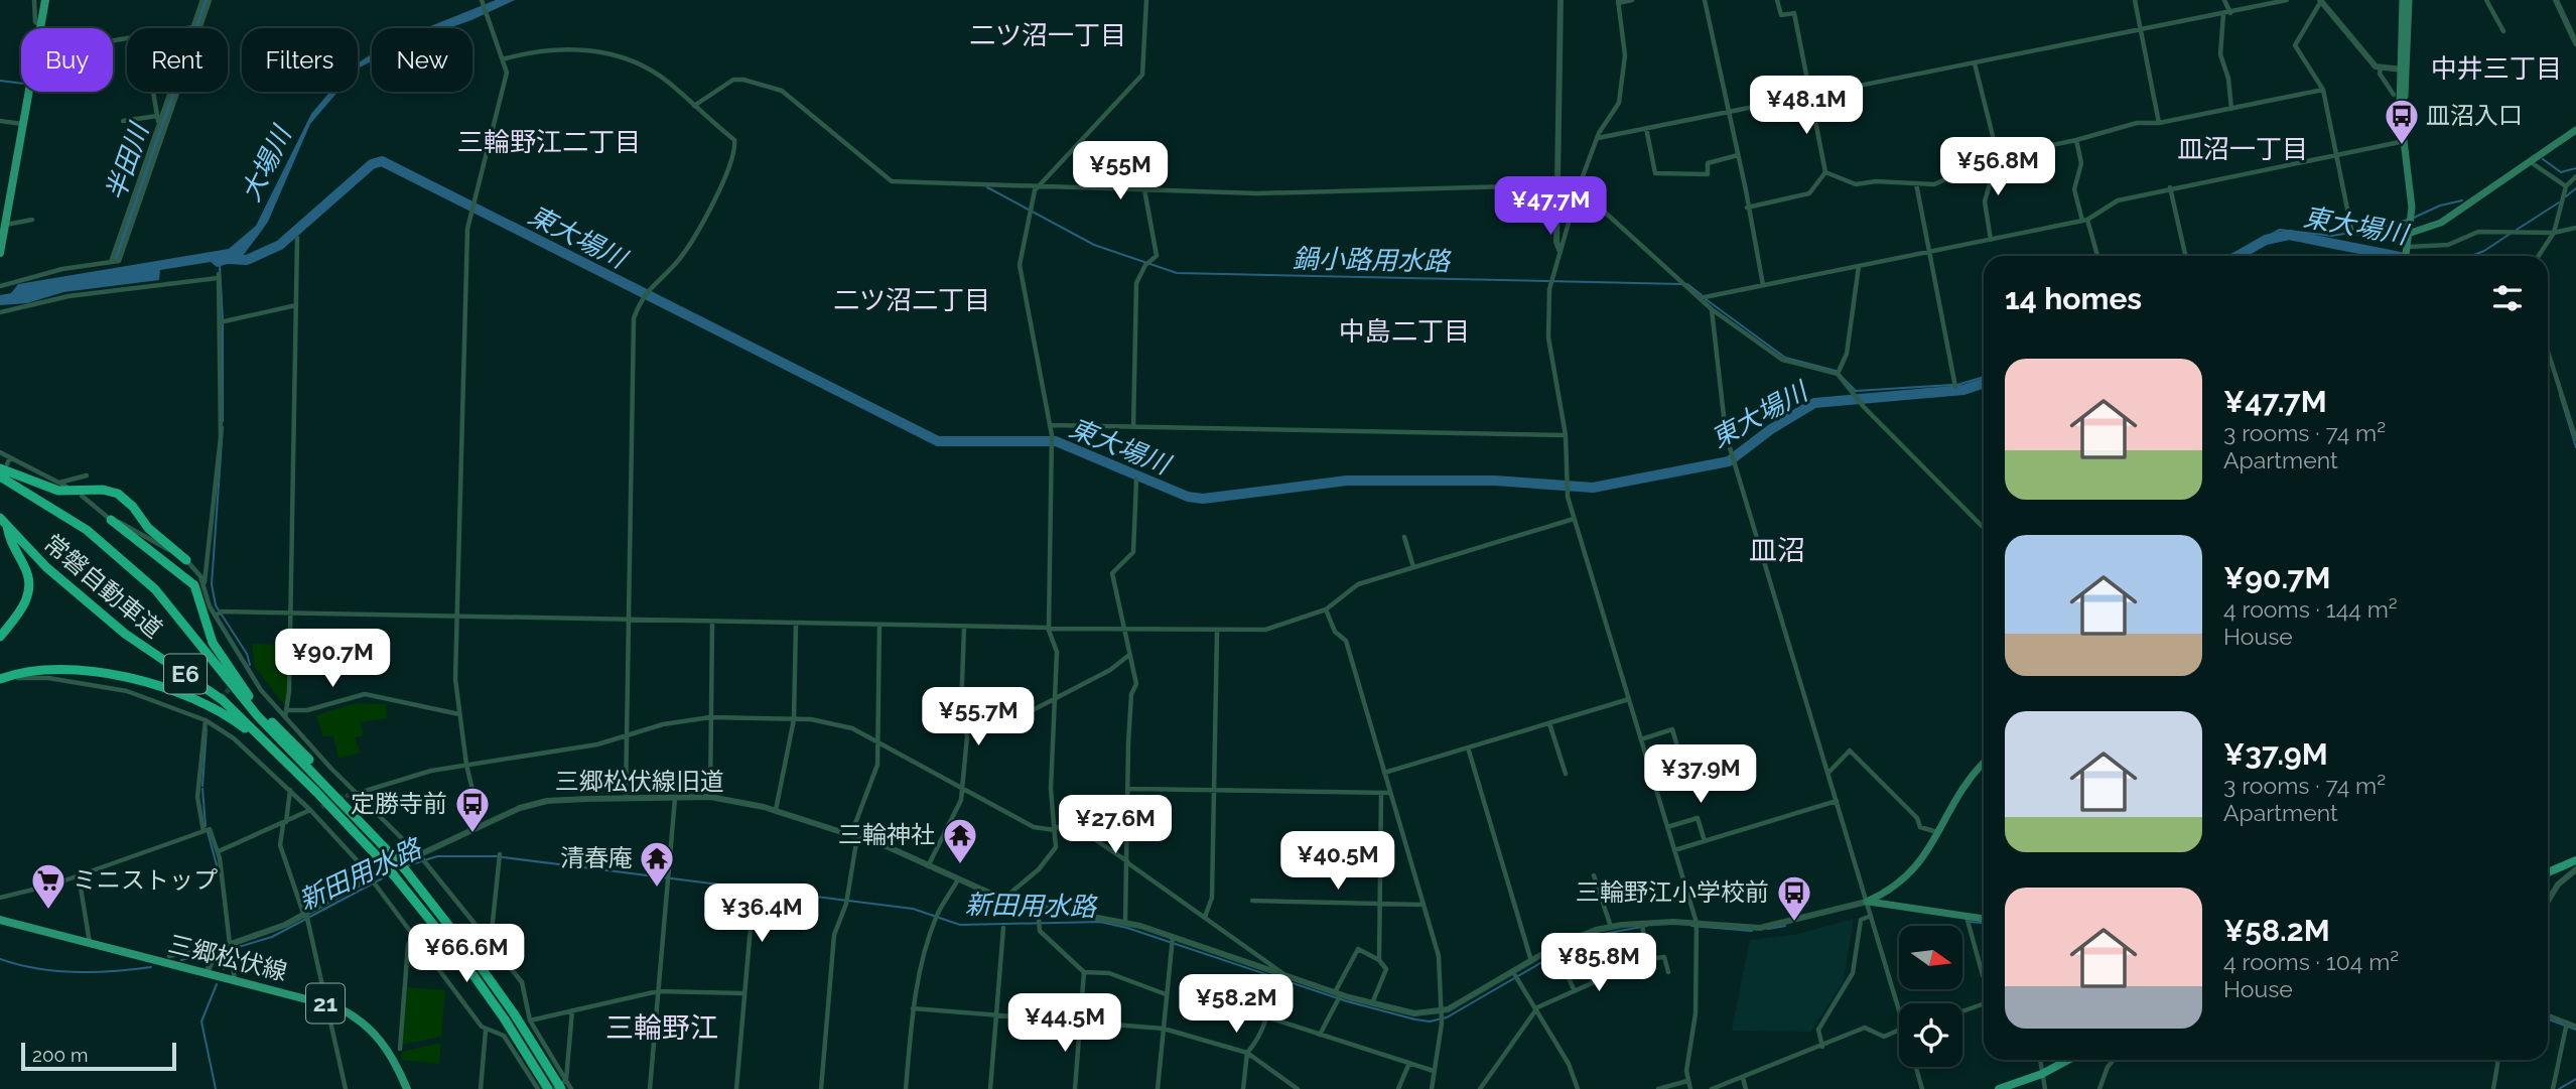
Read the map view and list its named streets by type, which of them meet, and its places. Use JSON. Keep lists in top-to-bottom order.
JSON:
{
  "streets": {
    "highway": ["常磐自動車道", "E6"],
    "main road": ["三郷松伏線", "21"],
    "street": ["三郷松伏線旧道"]
  },
  "districts": [
    "二ツ沼一丁目",
    "中井三丁目",
    "三輪野江二丁目",
    "皿沼一丁目",
    "二ツ沼二丁目",
    "中島二丁目",
    "皿沼",
    "三輪野江"
  ],
  "water": [
    "半田川",
    "大場川",
    "東大場川",
    "鍋小路用水路",
    "新田用水路"
  ],
  "places": {
    "bus stop": ["皿沼入口", "定勝寺前", "三輪野江小学校前"],
    "temple": ["三輪神社", "清春庵"],
    "supermarket": ["ミニストップ"]
  },
  "scale_bar": "200 m",
  "north": "right",
  "page": {
    "chip": [
      "Buy",
      "Rent",
      "Filters",
      "New"
    ],
    "price": [
      "¥48.1M",
      "¥56.8M",
      "¥55M",
      "¥47.7M",
      "¥90.7M",
      "¥55.7M",
      "¥37.9M",
      "¥27.6M",
      "¥40.5M",
      "¥36.4M",
      "¥66.6M",
      "¥85.8M",
      "¥58.2M",
      "¥44.5M"
    ],
    "heading": "14 homes",
    "list": [
      {
        "name": "¥47.7M",
        "note": "3 rooms · 74 m² · Apartment"
      },
      {
        "name": "¥90.7M",
        "note": "4 rooms · 144 m² · House"
      },
      {
        "name": "¥37.9M",
        "note": "3 rooms · 74 m² · Apartment"
      },
      {
        "name": "¥58.2M",
        "note": "4 rooms · 104 m² · House"
      }
    ],
    "scale": "200 m"
  }
}
